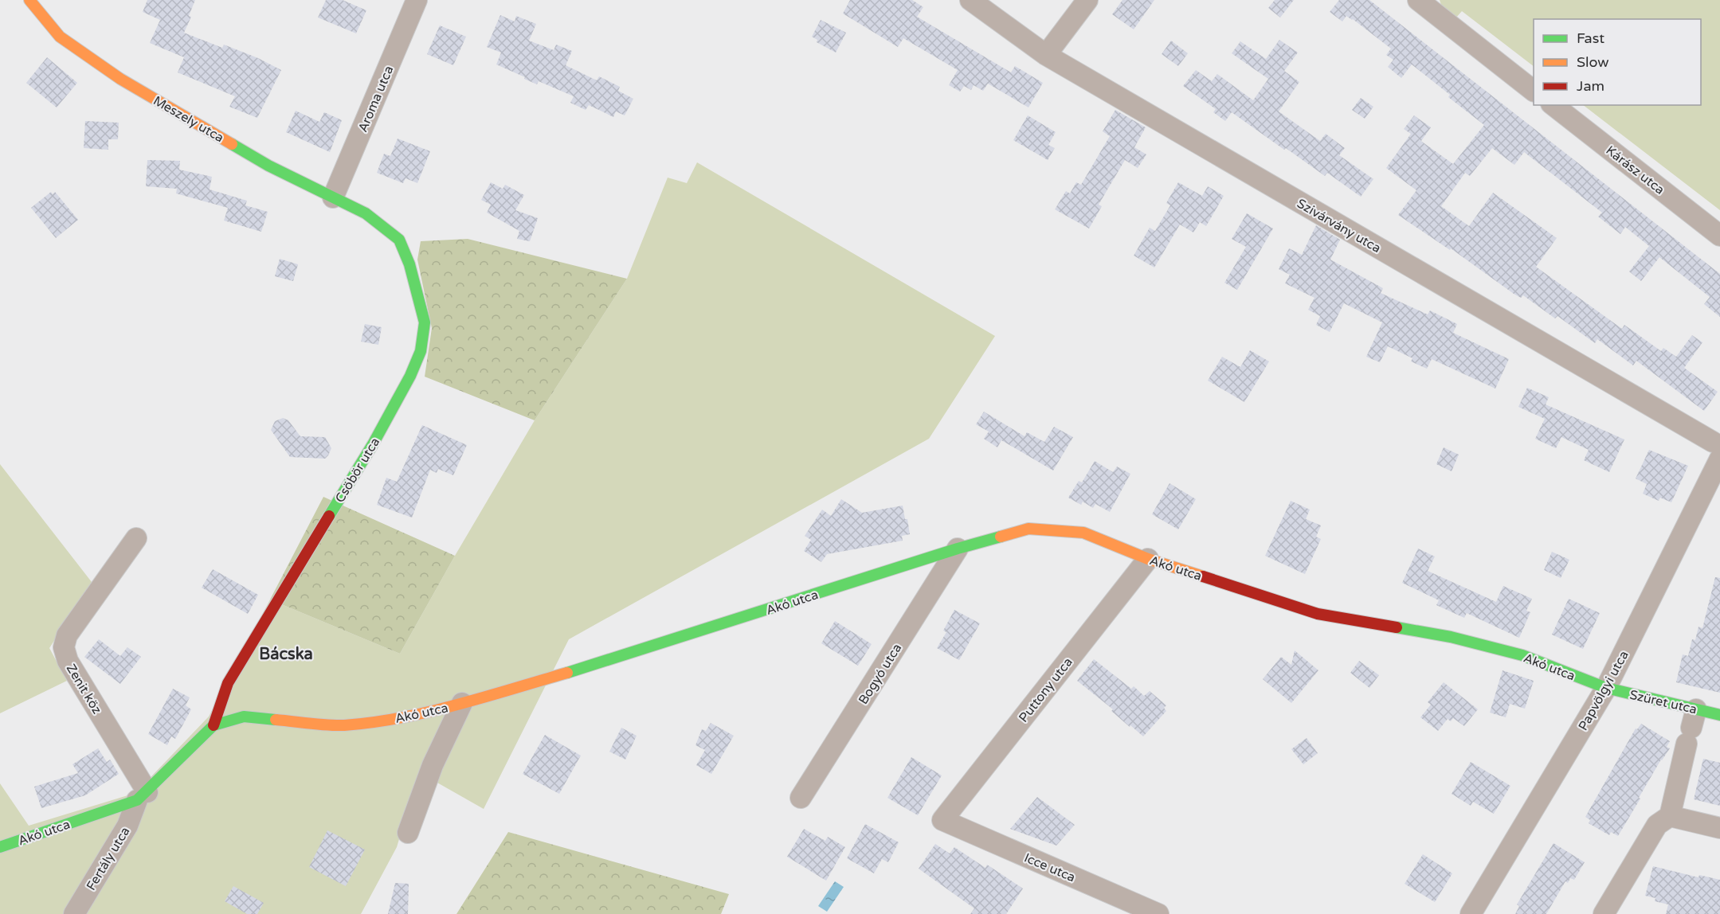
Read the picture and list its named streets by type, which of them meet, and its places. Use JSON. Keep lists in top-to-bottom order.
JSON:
{
  "streets": {
    "street": [
      "Aroma utca",
      "Meszely utca",
      "Kárász utca",
      "Szivárvány utca",
      "Csöbör utca",
      "Akó utca",
      "Bogyó utca",
      "Zenit köz",
      "Puttony utca",
      "Papvölgyi utca",
      "Szüret utca",
      "Fertály utca",
      "Icce utca"
    ]
  },
  "crossings": [
    ["Aroma utca", "Meszely utca"],
    ["Meszely utca", "Csöbör utca"],
    ["Szivárvány utca", "Papvölgyi utca"],
    ["Csöbör utca", "Akó utca"],
    ["Akó utca", "Bogyó utca"],
    ["Akó utca", "Zenit köz"],
    ["Akó utca", "Puttony utca"],
    ["Akó utca", "Papvölgyi utca"],
    ["Akó utca", "Szüret utca"],
    ["Akó utca", "Fertály utca"],
    ["Zenit köz", "Fertály utca"],
    ["Puttony utca", "Icce utca"],
    ["Papvölgyi utca", "Szüret utca"]
  ],
  "districts": ["Bácska"],
  "legend": ["Fast", "Slow", "Jam"]
}
